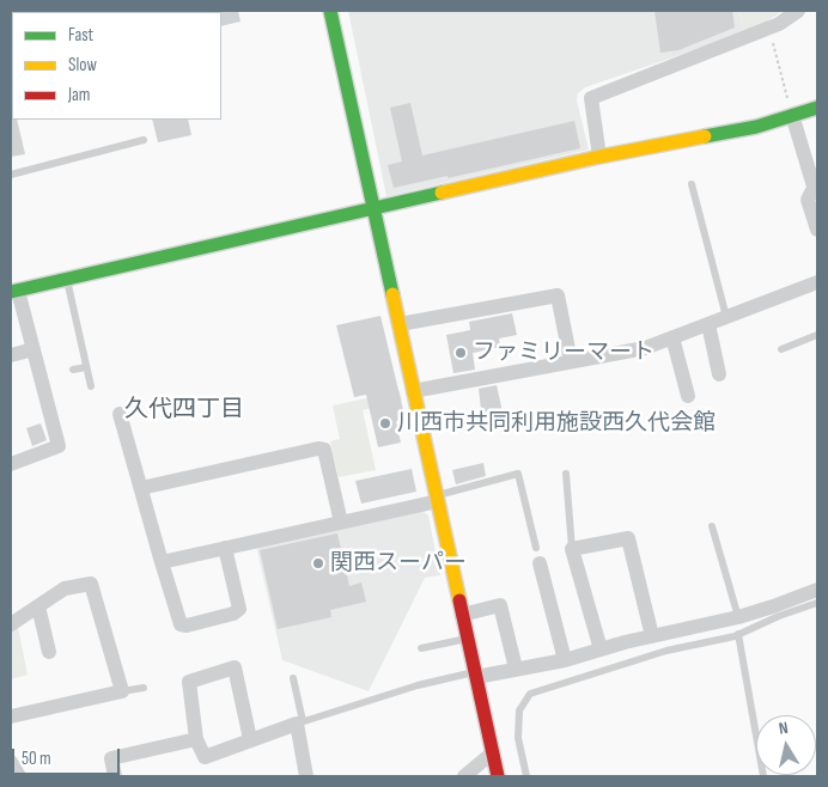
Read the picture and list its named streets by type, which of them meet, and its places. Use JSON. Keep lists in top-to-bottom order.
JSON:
{
  "districts": ["久代四丁目"],
  "places": ["ファミリーマート", "川西市共同利用施設西久代会館", "関西スーパー"],
  "legend": ["Fast", "Slow", "Jam"],
  "scale_bar": "50 m",
  "north": "top"
}
